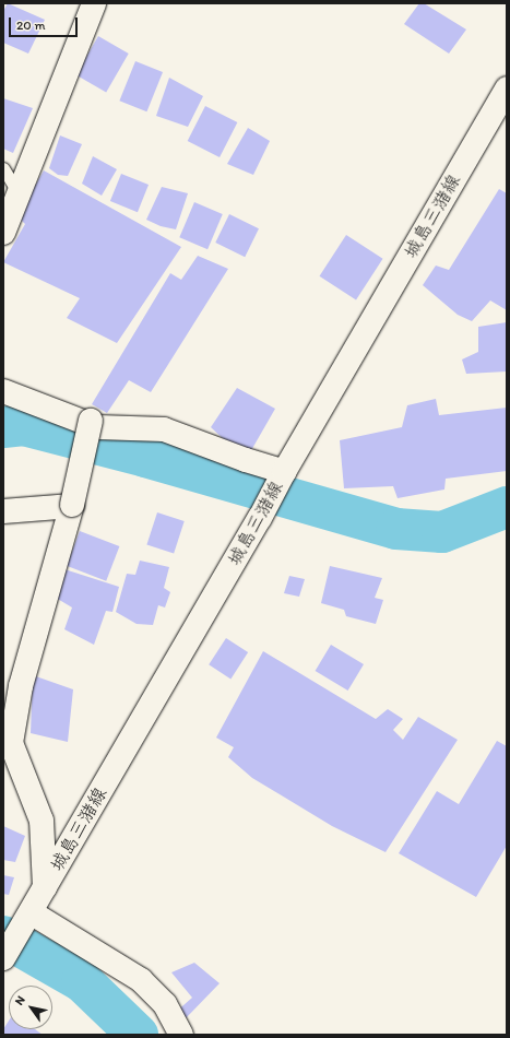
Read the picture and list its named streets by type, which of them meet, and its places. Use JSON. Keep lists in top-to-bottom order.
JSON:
{
  "streets": {
    "street": ["城島三潴線"]
  },
  "scale_bar": "20 m",
  "north": "top left"
}
